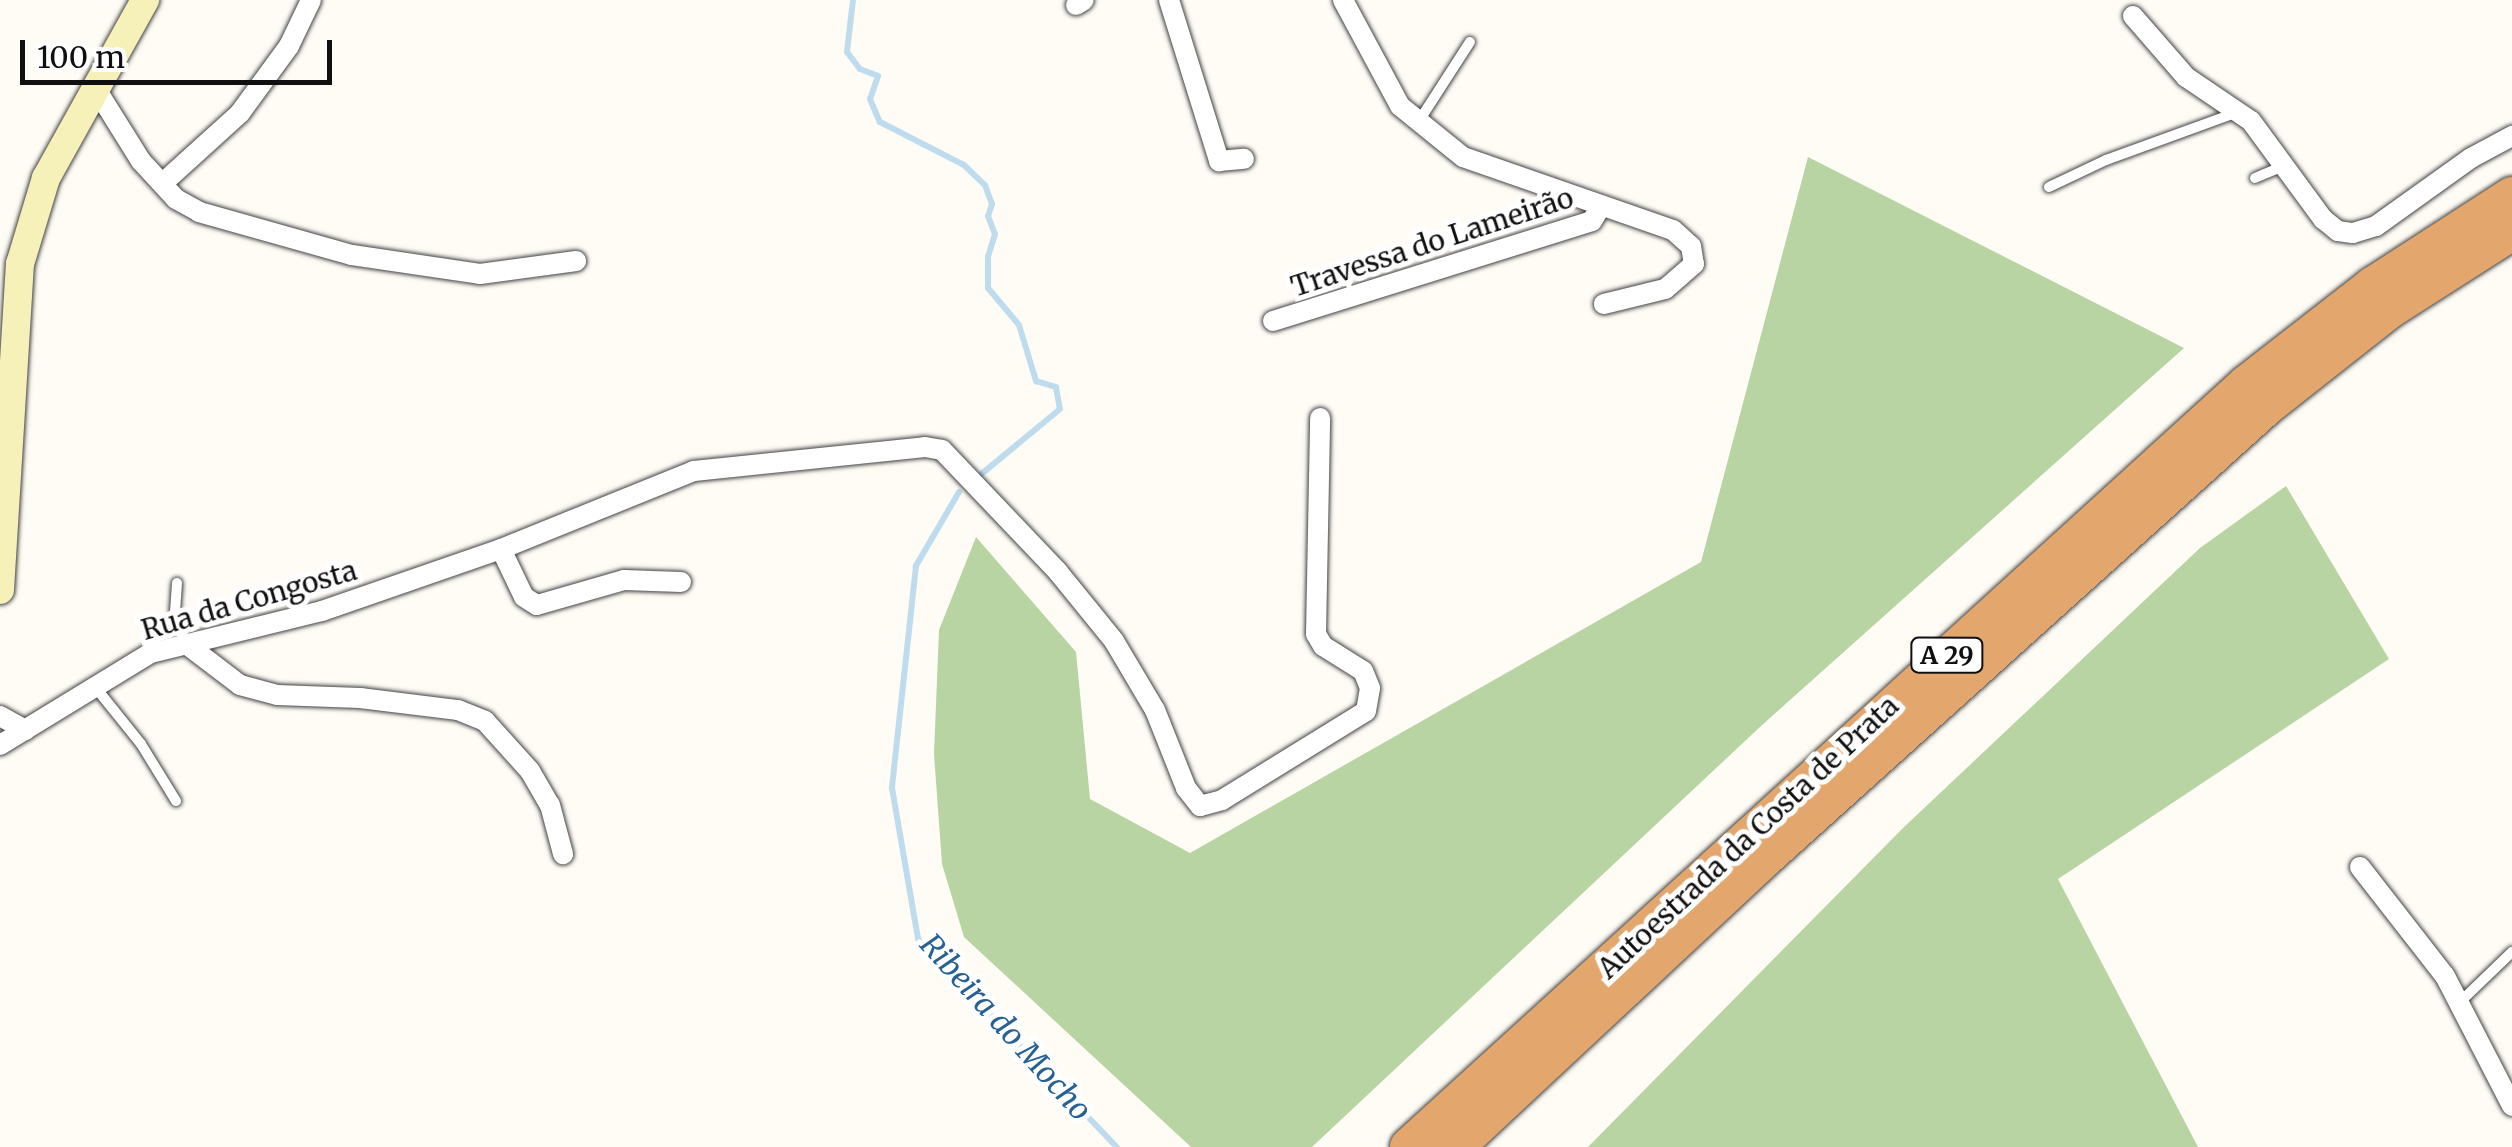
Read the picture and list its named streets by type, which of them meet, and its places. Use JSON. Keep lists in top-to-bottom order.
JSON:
{
  "streets": {
    "highway": ["A 29", "Autoestrada da Costa de Prata"],
    "street": ["Travessa do Lameirão", "Rua da Congosta"]
  },
  "water": ["Ribeira do Mocho"],
  "scale_bar": "100 m"
}
